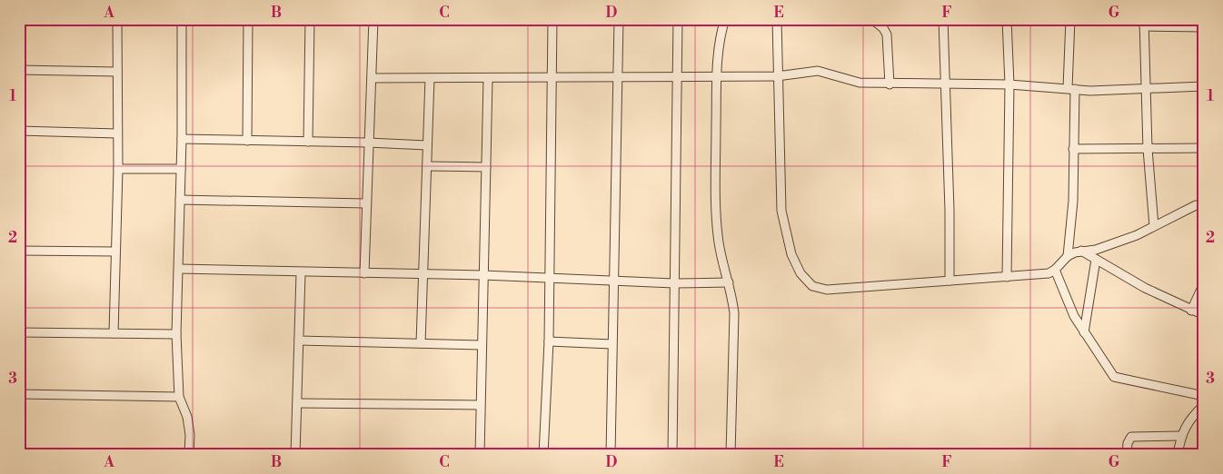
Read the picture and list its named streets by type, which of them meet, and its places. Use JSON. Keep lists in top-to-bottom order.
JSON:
{
  "grid": {
    "columns": [
      "A",
      "B",
      "C",
      "D",
      "E",
      "F",
      "G"
    ],
    "rows": ["1", "2", "3"]
  }
}
